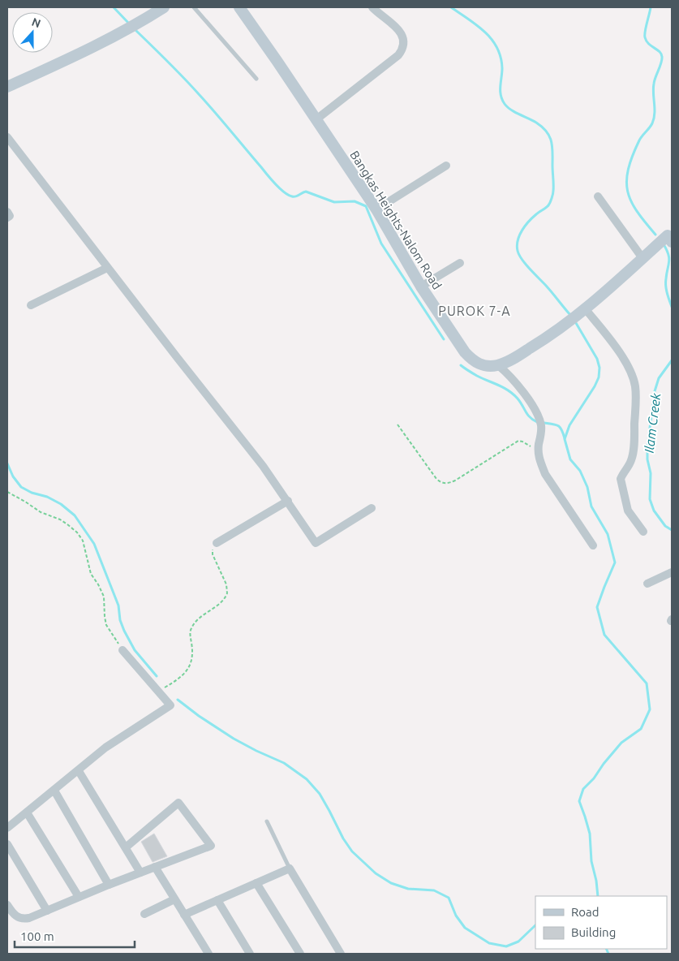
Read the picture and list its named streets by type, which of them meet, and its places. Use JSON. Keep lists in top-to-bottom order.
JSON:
{
  "streets": {
    "street": ["Bangkas Heights-Nalom Road"]
  },
  "districts": ["PUROK 7-A"],
  "water": ["Ilam Creek"],
  "legend": ["Road", "Building"],
  "scale_bar": "100 m",
  "north": "top"
}
